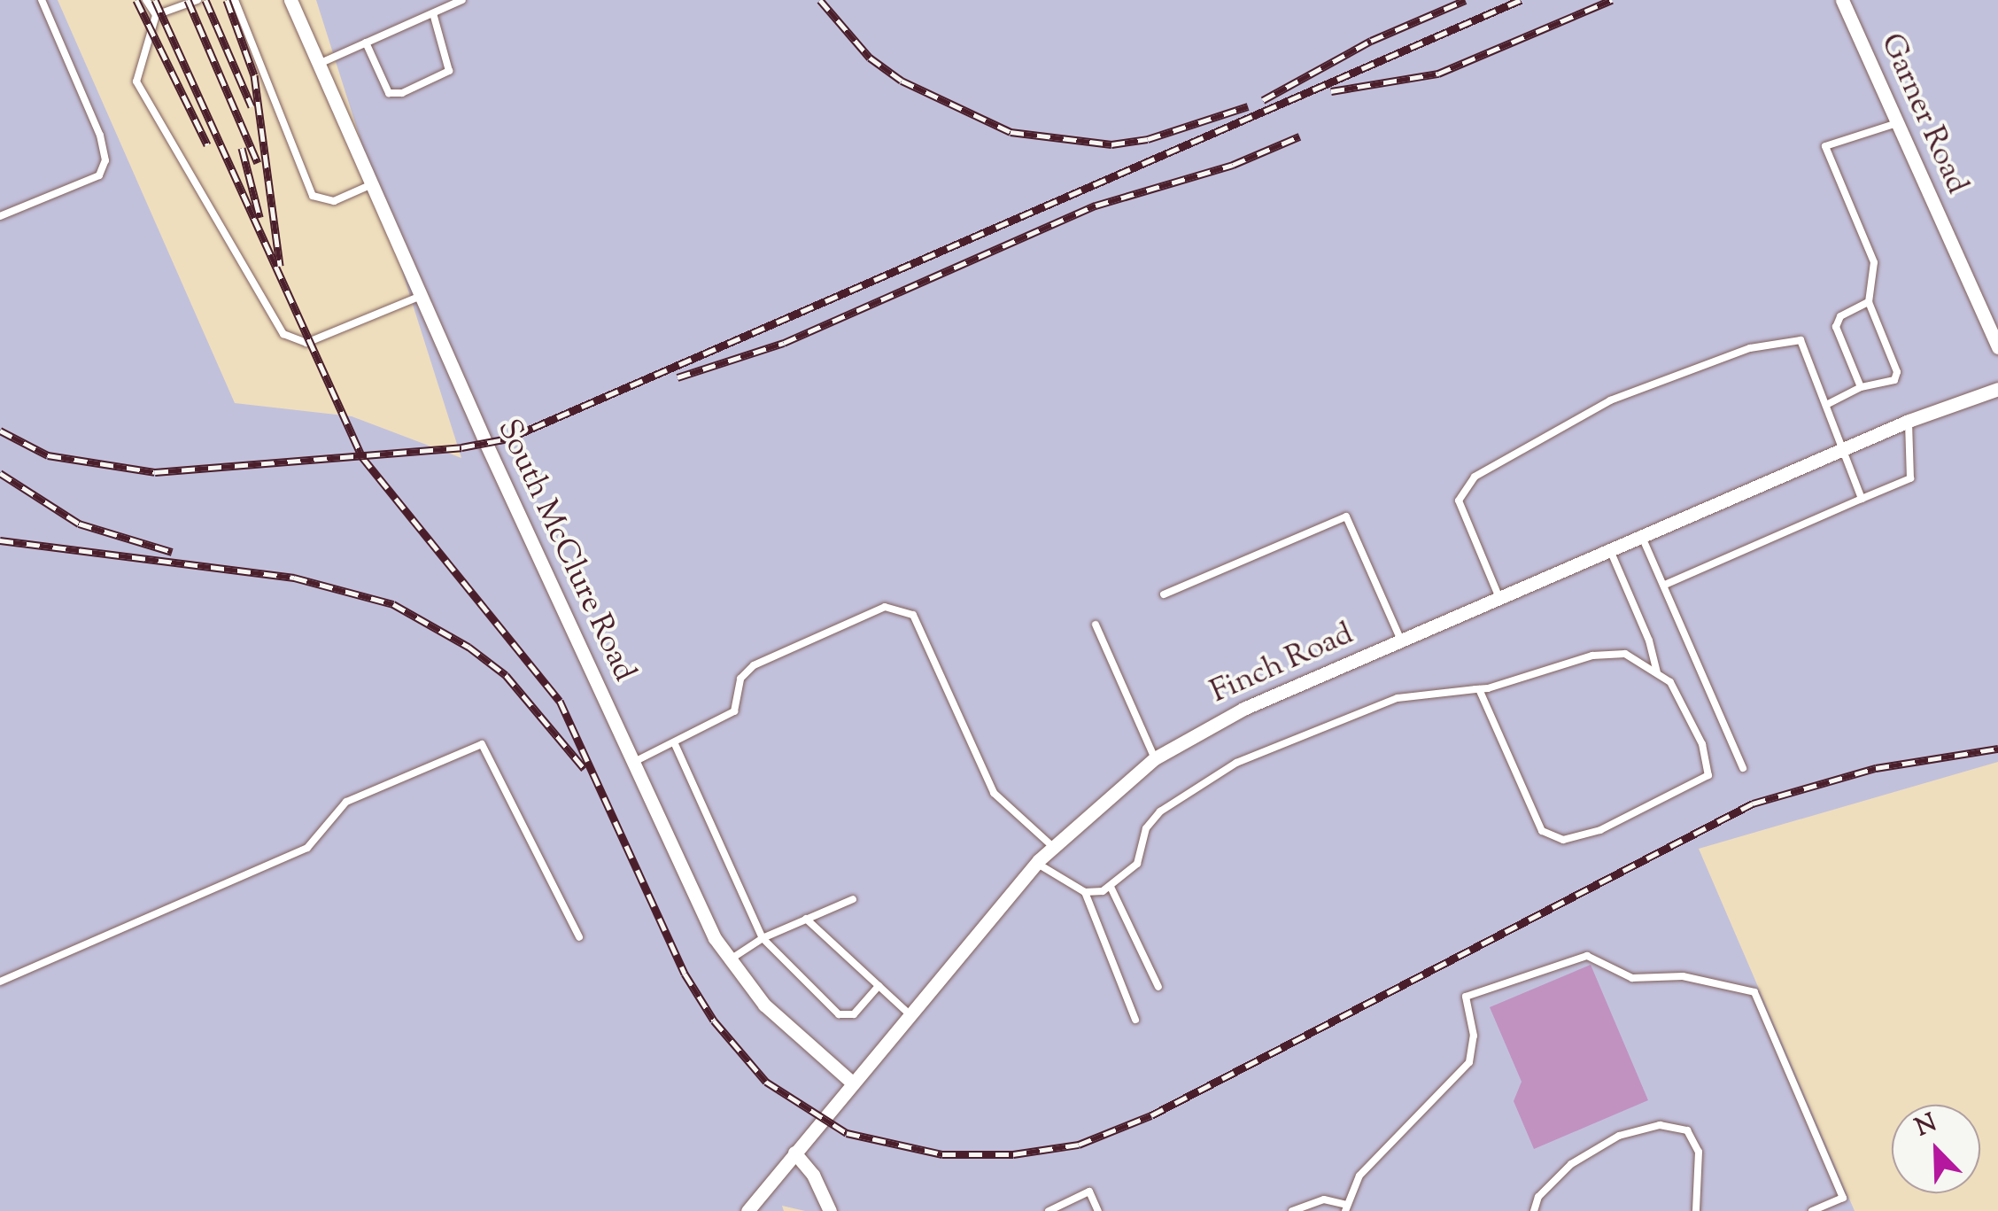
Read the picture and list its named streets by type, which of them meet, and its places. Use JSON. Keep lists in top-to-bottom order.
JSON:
{
  "streets": {
    "street": ["Garner Road", "South McClure Road", "Finch Road"]
  },
  "crossings": [
    ["South McClure Road", "Finch Road"]
  ],
  "north": "top left"
}
